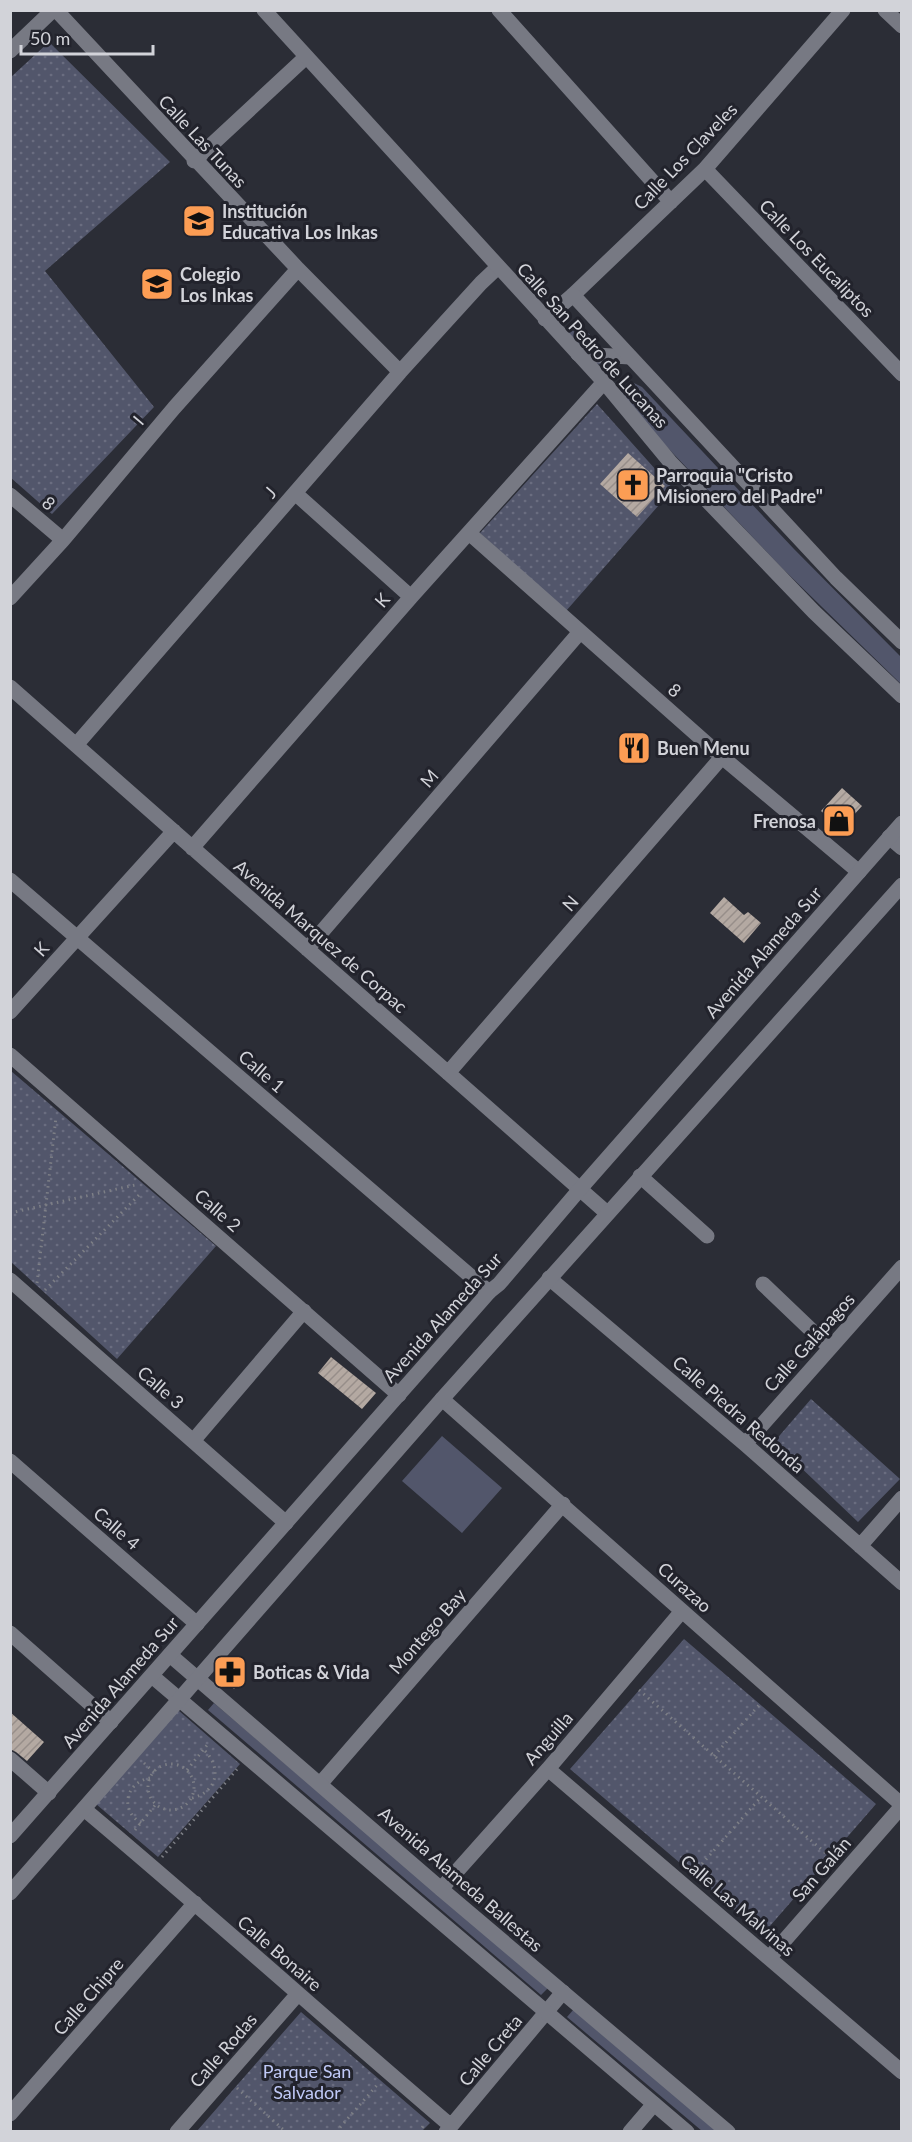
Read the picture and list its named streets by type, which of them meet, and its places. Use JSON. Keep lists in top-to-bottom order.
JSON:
{
  "streets": {
    "street": [
      "Calle Las Tunas",
      "Calle Los Claveles",
      "Calle Los Eucaliptos",
      "Calle San Pedro de Lucanas",
      "I",
      "J",
      "8",
      "K",
      "M",
      "N",
      "Avenida Marquez de Corpac",
      "Avenida Alameda Sur",
      "Calle 1",
      "Calle 2",
      "Calle Galápagos",
      "Calle 3",
      "Calle Piedra Redonda",
      "Calle 4",
      "Curazao",
      "Montego Bay",
      "Anguilla",
      "San Galán",
      "Avenida Alameda Ballestas",
      "Calle Las Malvinas",
      "Calle Bonaire",
      "Calle Chipre",
      "Calle Rodas",
      "Calle Creta"
    ]
  },
  "crossings": [
    ["Calle Las Tunas", "I"],
    ["Calle Las Tunas", "J"],
    ["Calle Los Claveles", "Calle Los Eucaliptos"],
    ["Calle Los Claveles", "Calle San Pedro de Lucanas"],
    ["Calle San Pedro de Lucanas", "J"],
    ["Calle San Pedro de Lucanas", "K"],
    ["I", "8"],
    ["J", "Avenida Marquez de Corpac"],
    ["8", "K"],
    ["8", "M"],
    ["8", "N"],
    ["8", "Avenida Alameda Sur"],
    ["K", "Avenida Marquez de Corpac"],
    ["K", "Calle 1"],
    ["M", "Avenida Marquez de Corpac"],
    ["N", "Avenida Marquez de Corpac"],
    ["Avenida Marquez de Corpac", "Avenida Alameda Sur"],
    ["Avenida Alameda Sur", "Calle 1"],
    ["Avenida Alameda Sur", "Calle 2"],
    ["Avenida Alameda Sur", "Calle 3"],
    ["Avenida Alameda Sur", "Calle 4"],
    ["Avenida Alameda Sur", "Avenida Alameda Ballestas"],
    ["Calle Galápagos", "Calle Piedra Redonda"],
    ["Curazao", "Montego Bay"],
    ["Curazao", "Anguilla"],
    ["Curazao", "San Galán"],
    ["Montego Bay", "Avenida Alameda Ballestas"],
    ["Anguilla", "Avenida Alameda Ballestas"],
    ["Anguilla", "Calle Las Malvinas"],
    ["San Galán", "Calle Las Malvinas"],
    ["Avenida Alameda Ballestas", "Calle Creta"],
    ["Calle Bonaire", "Calle Chipre"],
    ["Calle Bonaire", "Calle Rodas"],
    ["Calle Bonaire", "Calle Creta"]
  ],
  "parks": ["Parque San Salvador"],
  "places": {
    "school or university": ["Institución Educativa Los Inkas", "Colegio Los Inkas"],
    "church": ["Parroquia \"Cristo Misionero del Padre\""],
    "restaurant": ["Buen Menu"],
    "shop": ["Frenosa"],
    "pharmacy": ["Boticas & Vida"]
  },
  "scale_bar": "50 m"
}
